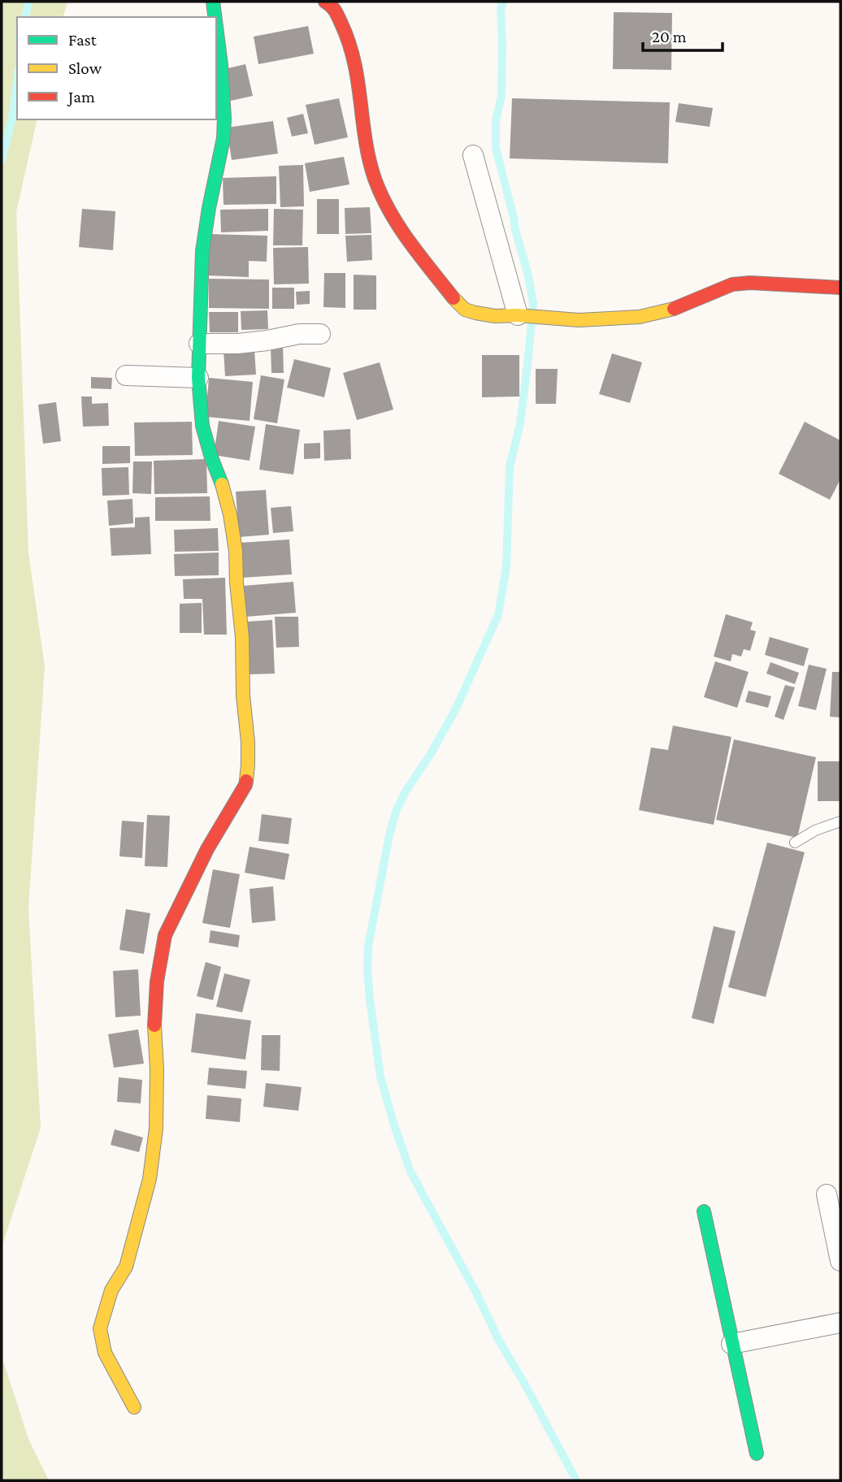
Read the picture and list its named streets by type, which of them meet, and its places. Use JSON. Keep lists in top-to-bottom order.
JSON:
{
  "legend": ["Fast", "Slow", "Jam"],
  "scale_bar": "20 m"
}
